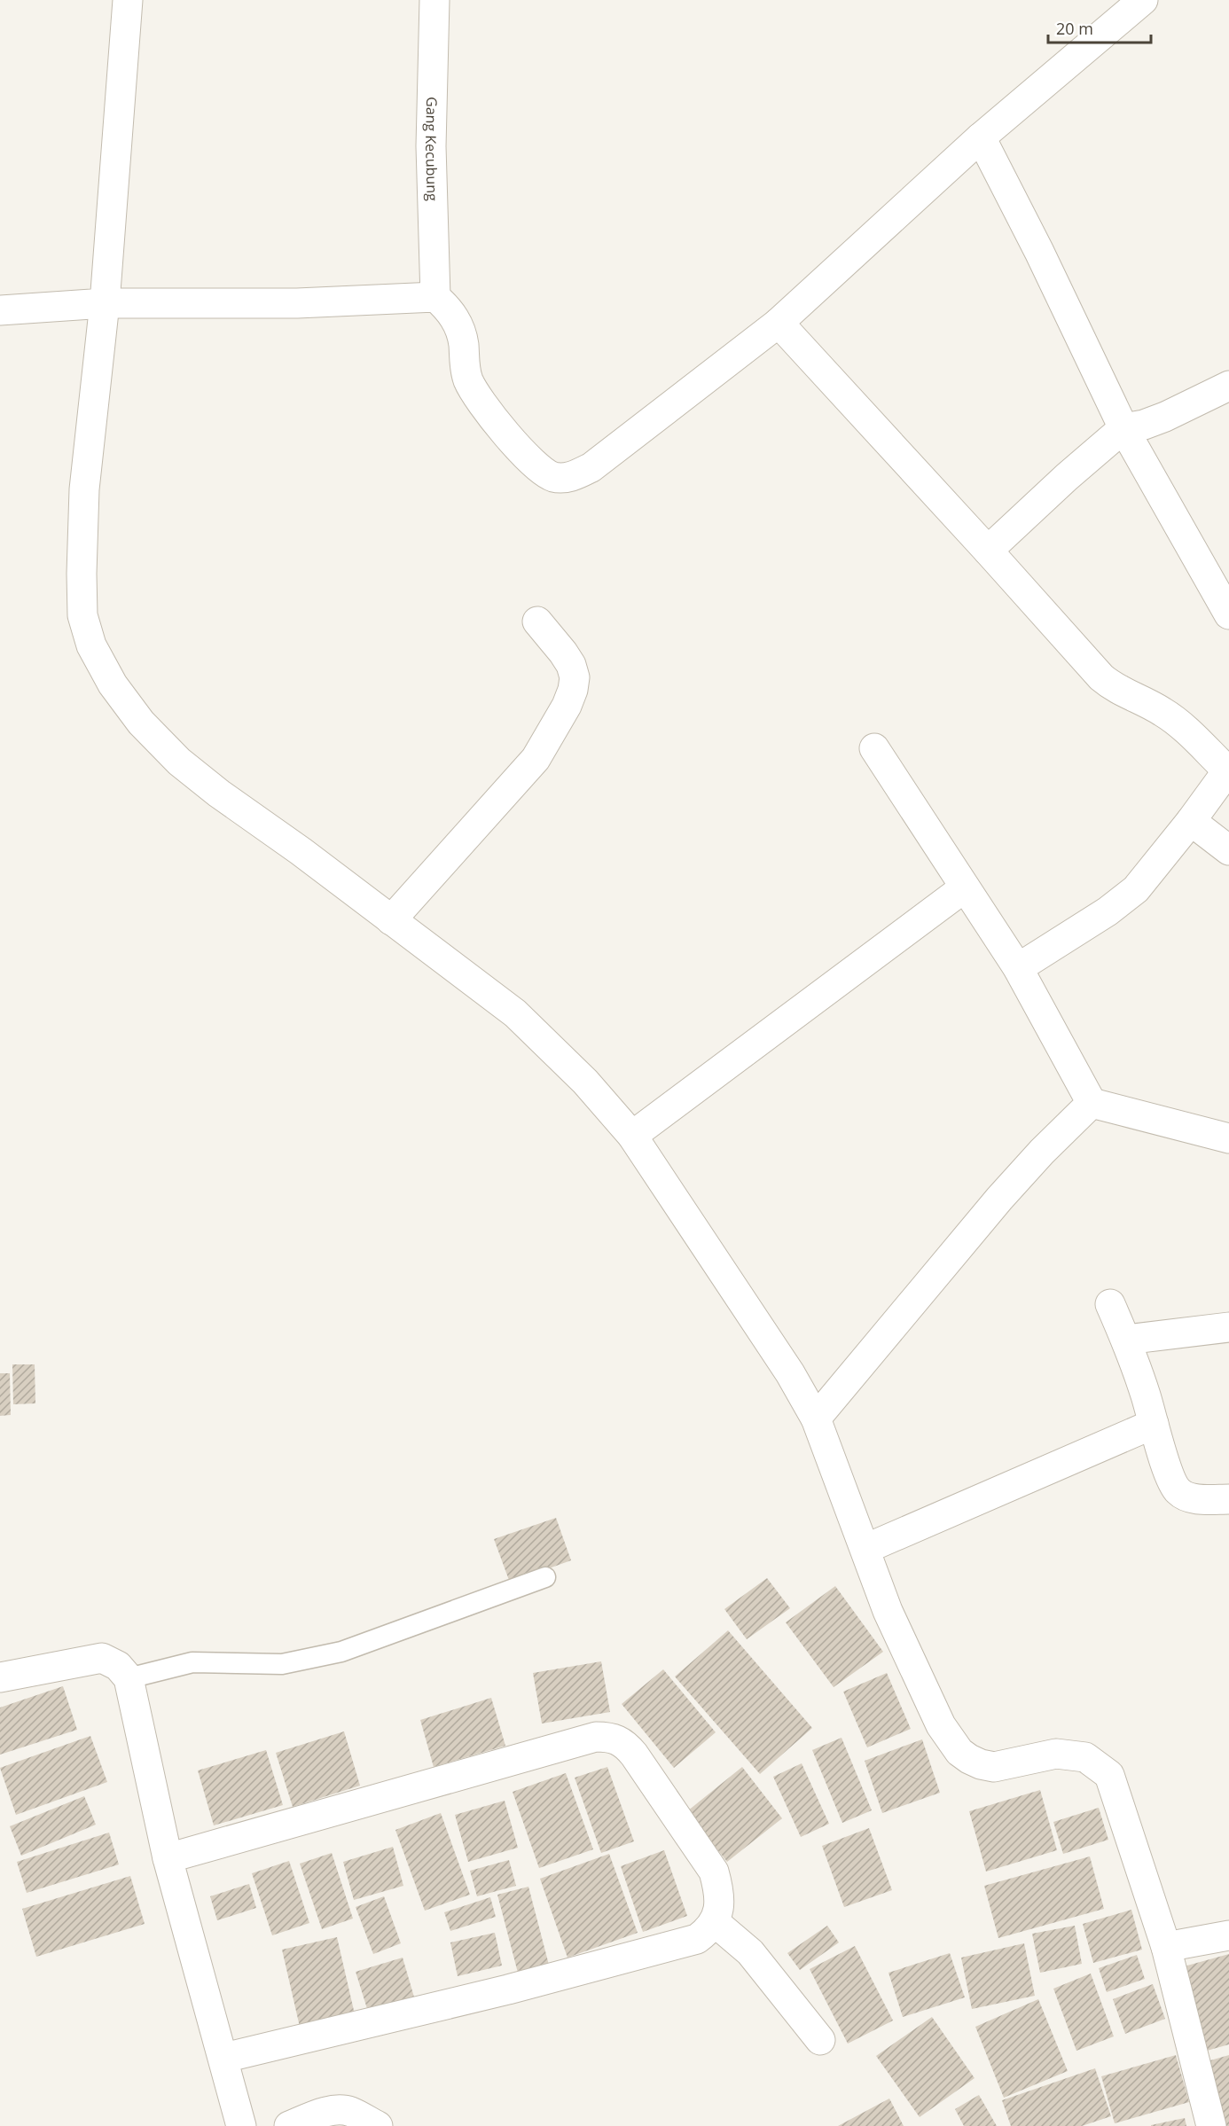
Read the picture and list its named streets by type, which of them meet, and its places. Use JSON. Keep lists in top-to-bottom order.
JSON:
{
  "streets": {
    "street": ["Gang Kecubung"]
  },
  "scale_bar": "20 m"
}
